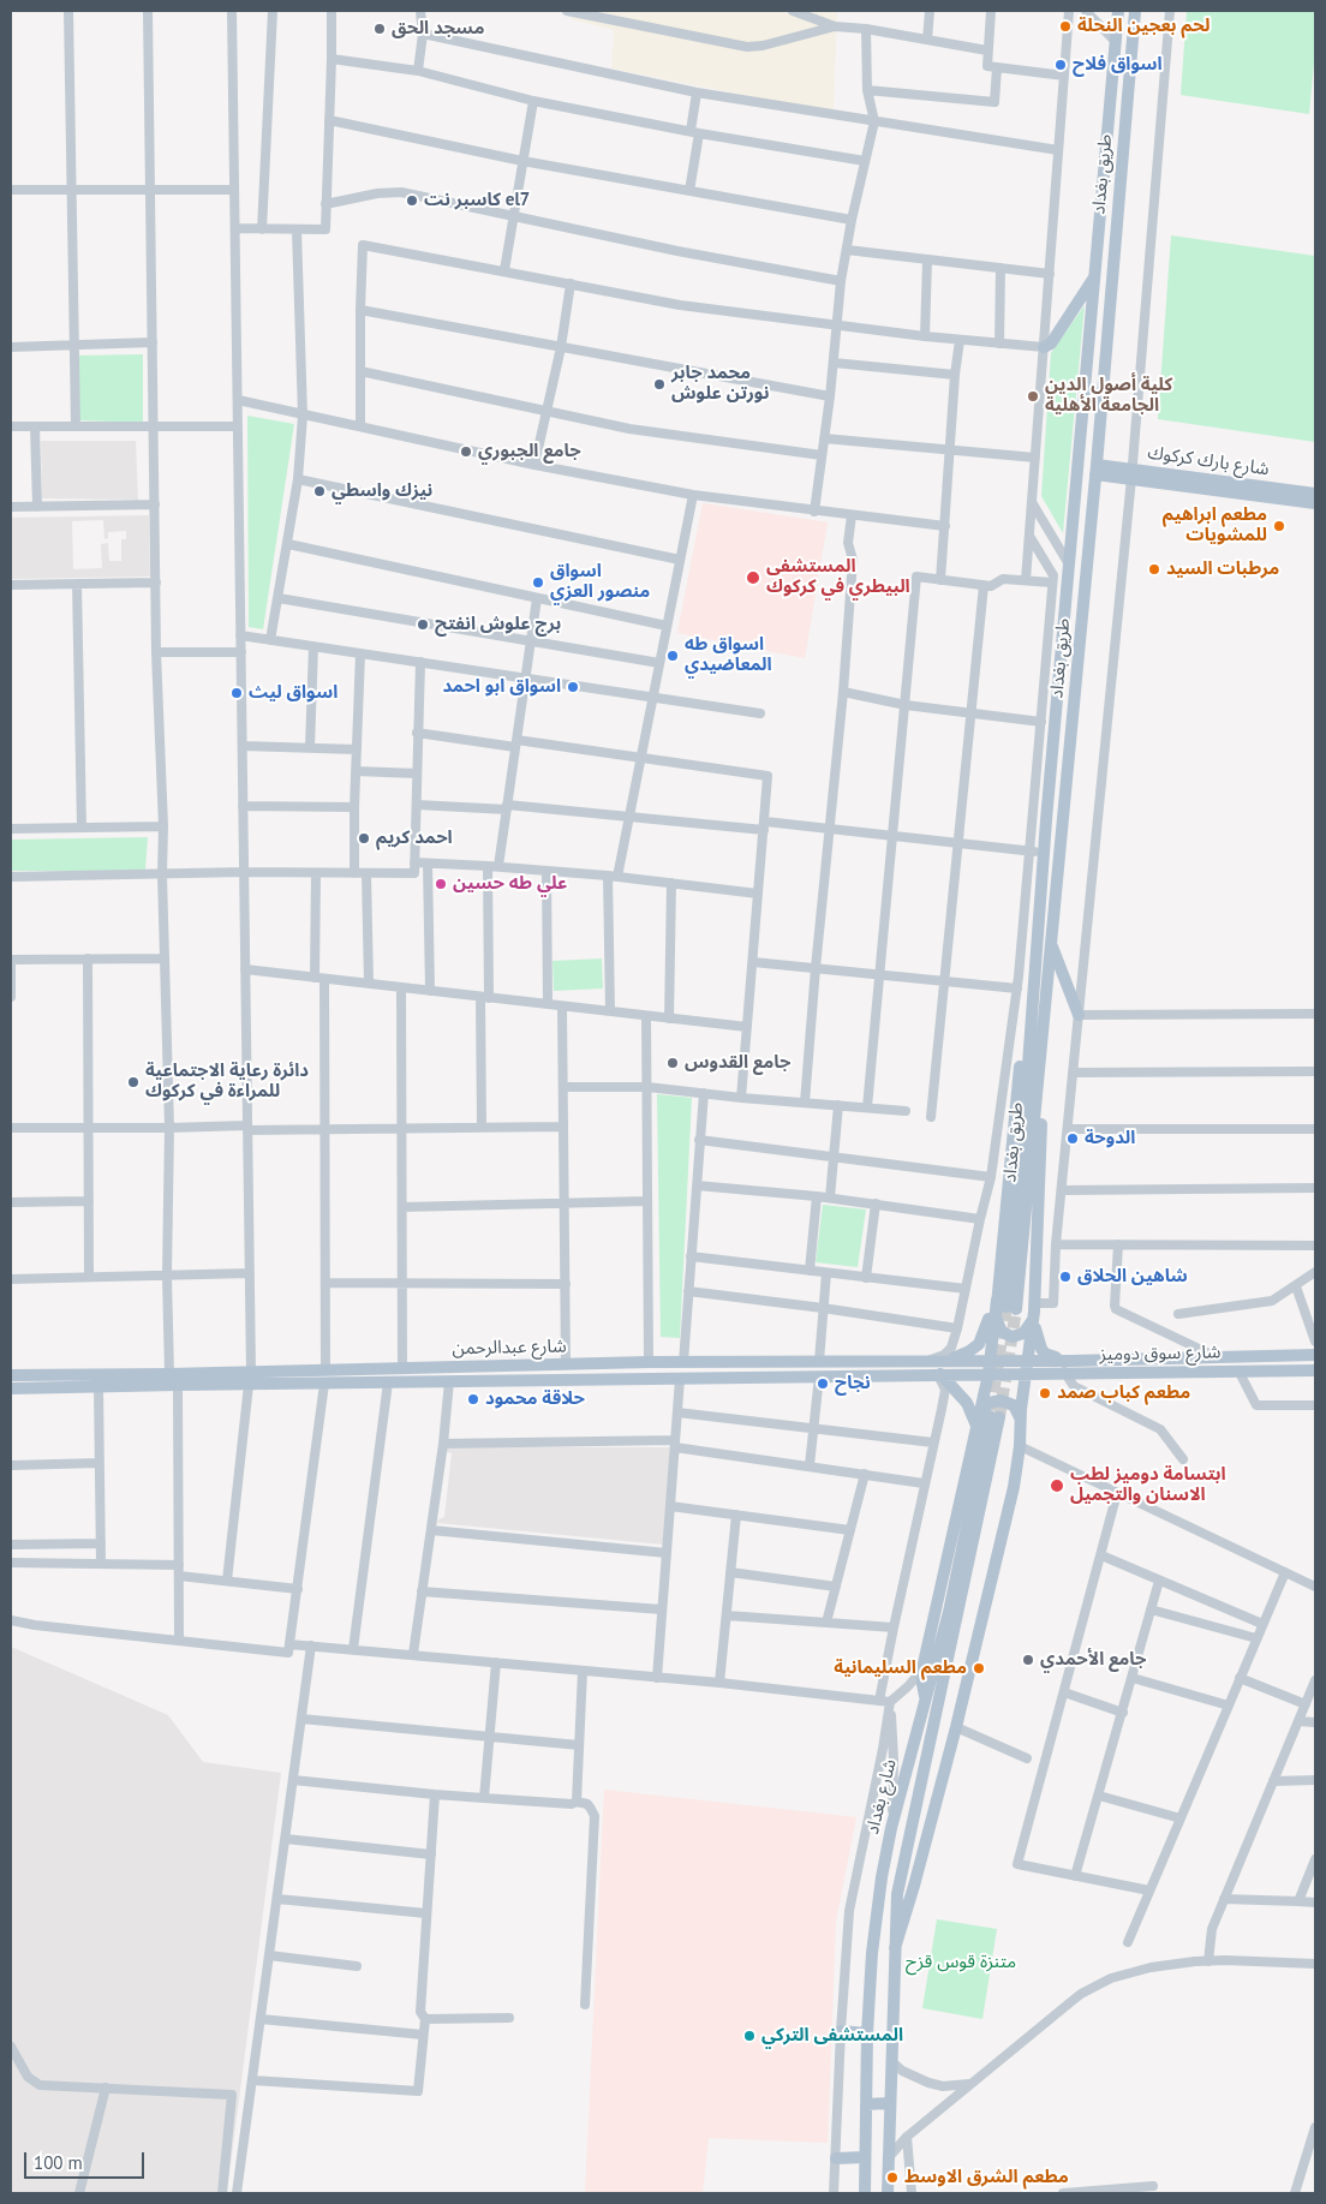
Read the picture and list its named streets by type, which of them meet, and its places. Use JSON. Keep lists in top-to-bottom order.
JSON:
{
  "streets": {
    "main road": [
      "طريق بغداد",
      "شارع بارك كركوك",
      "شارع عبدالرحمن",
      "شارع سوق دوميز",
      "شارع بغداد"
    ]
  },
  "crossings": [
    ["طريق بغداد", "شارع بارك كركوك"],
    ["شارع عبدالرحمن", "شارع سوق دوميز"]
  ],
  "parks": ["متنزة قوس قزح"],
  "places": [
    "لحم بعجين النحلة",
    "مسجد الحق",
    "اسواق فلاح",
    "كاسبر نت el7",
    "محمد جابر نورتن علوش",
    "كلية أصول الدين الجامعة الأهلية",
    "جامع الجبوري",
    "نيزك واسطي",
    "مطعم ابراهيم للمشويات",
    "مرطبات السيد",
    "المستشفى البيطري في كركوك",
    "اسواق منصور العزي",
    "برج علوش انفتح",
    "اسواق طه المعاضيدي",
    "اسواق ابو احمد",
    "اسواق ليث",
    "احمد كريم",
    "علي طه حسين",
    "جامع القدوس",
    "دائرة رعاية الاجتماعية للمراءة في كركوك",
    "الدوحة",
    "شاهين الحلاق",
    "نجاح",
    "مطعم كباب صمد",
    "حلاقة محمود",
    "ابتسامة دوميز لطب الاسنان والتجميل",
    "جامع الأحمدي",
    "مطعم السليمانية",
    "المستشفى التركي",
    "مطعم الشرق الاوسط"
  ],
  "scale_bar": "100 m"
}
